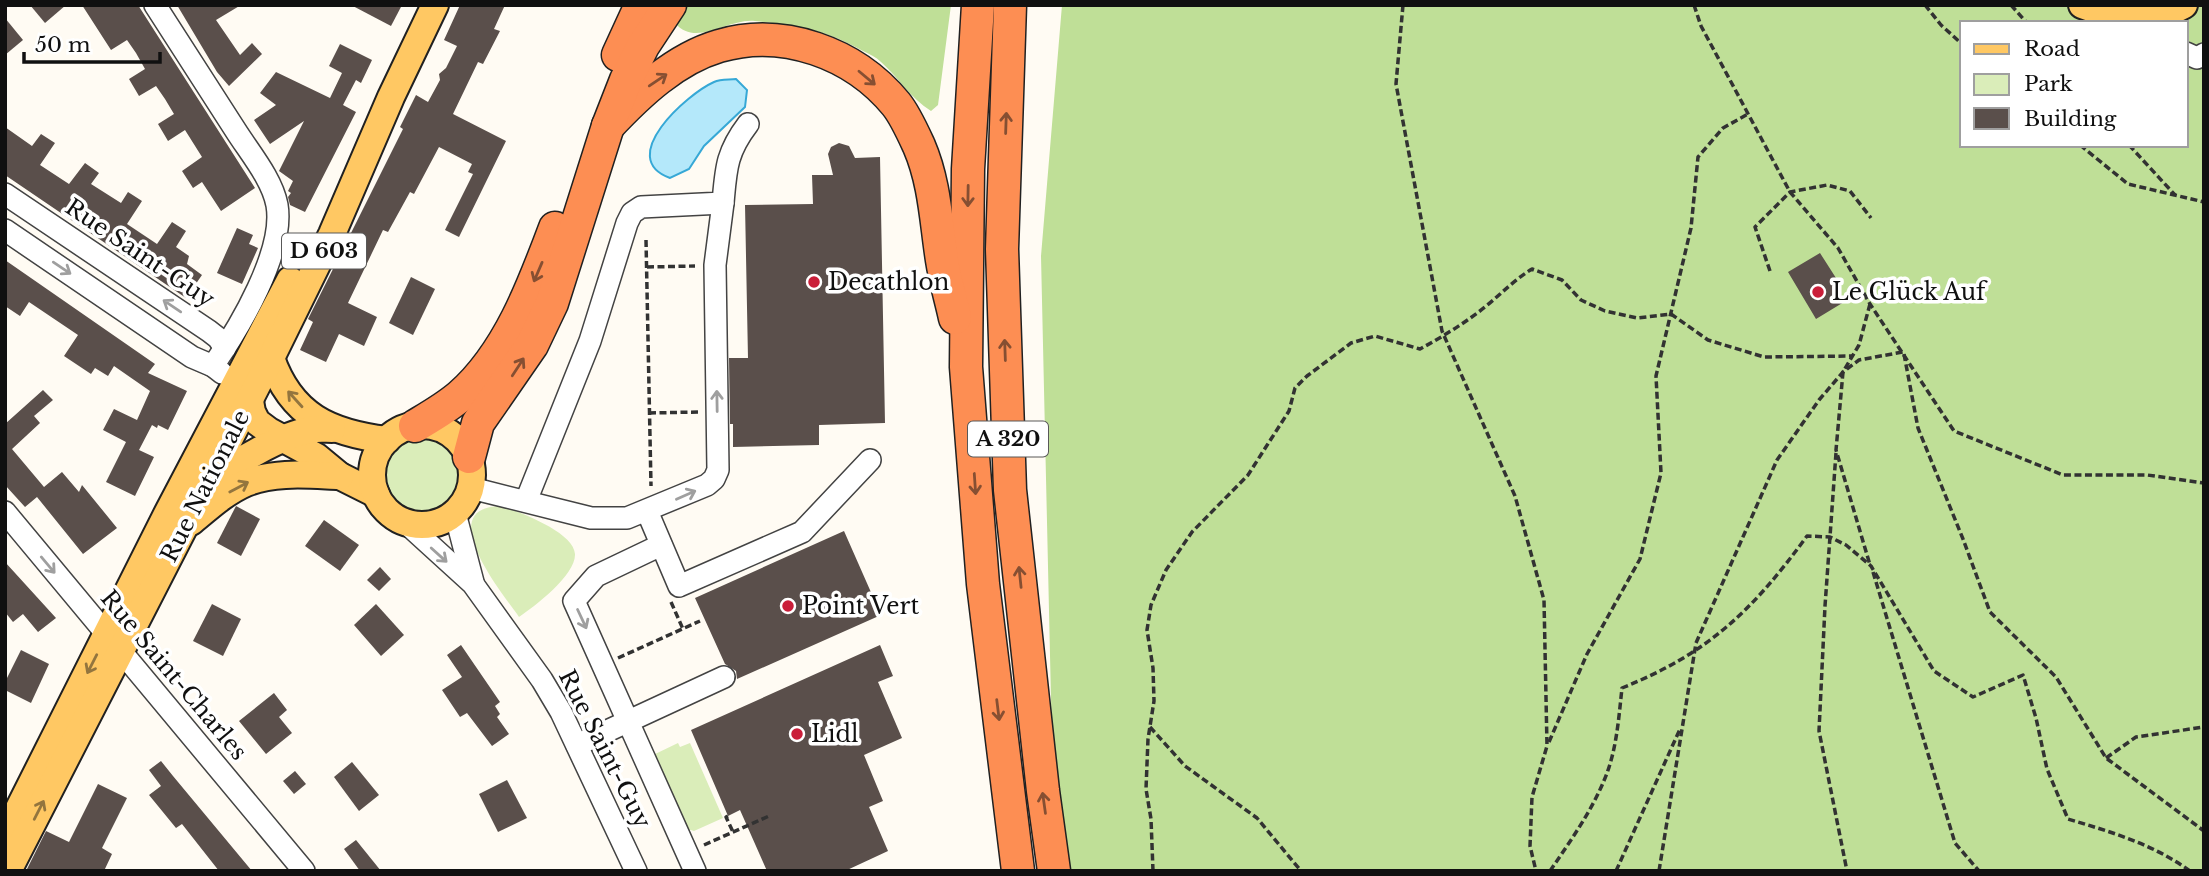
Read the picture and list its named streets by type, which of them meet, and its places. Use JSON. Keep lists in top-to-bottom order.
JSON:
{
  "streets": {
    "highway": ["A 320"],
    "main road": ["D 603", "Rue Nationale"],
    "street": ["Rue Saint-Guy", "Rue Saint-Charles"]
  },
  "crossings": [
    ["Rue Saint-Guy", "Rue Nationale"],
    ["Rue Nationale", "Rue Saint-Charles"]
  ],
  "places": [
    "Decathlon",
    "Le Glück Auf",
    "Point Vert",
    "Lidl"
  ],
  "legend": ["Road", "Park", "Building"],
  "scale_bar": "50 m"
}
